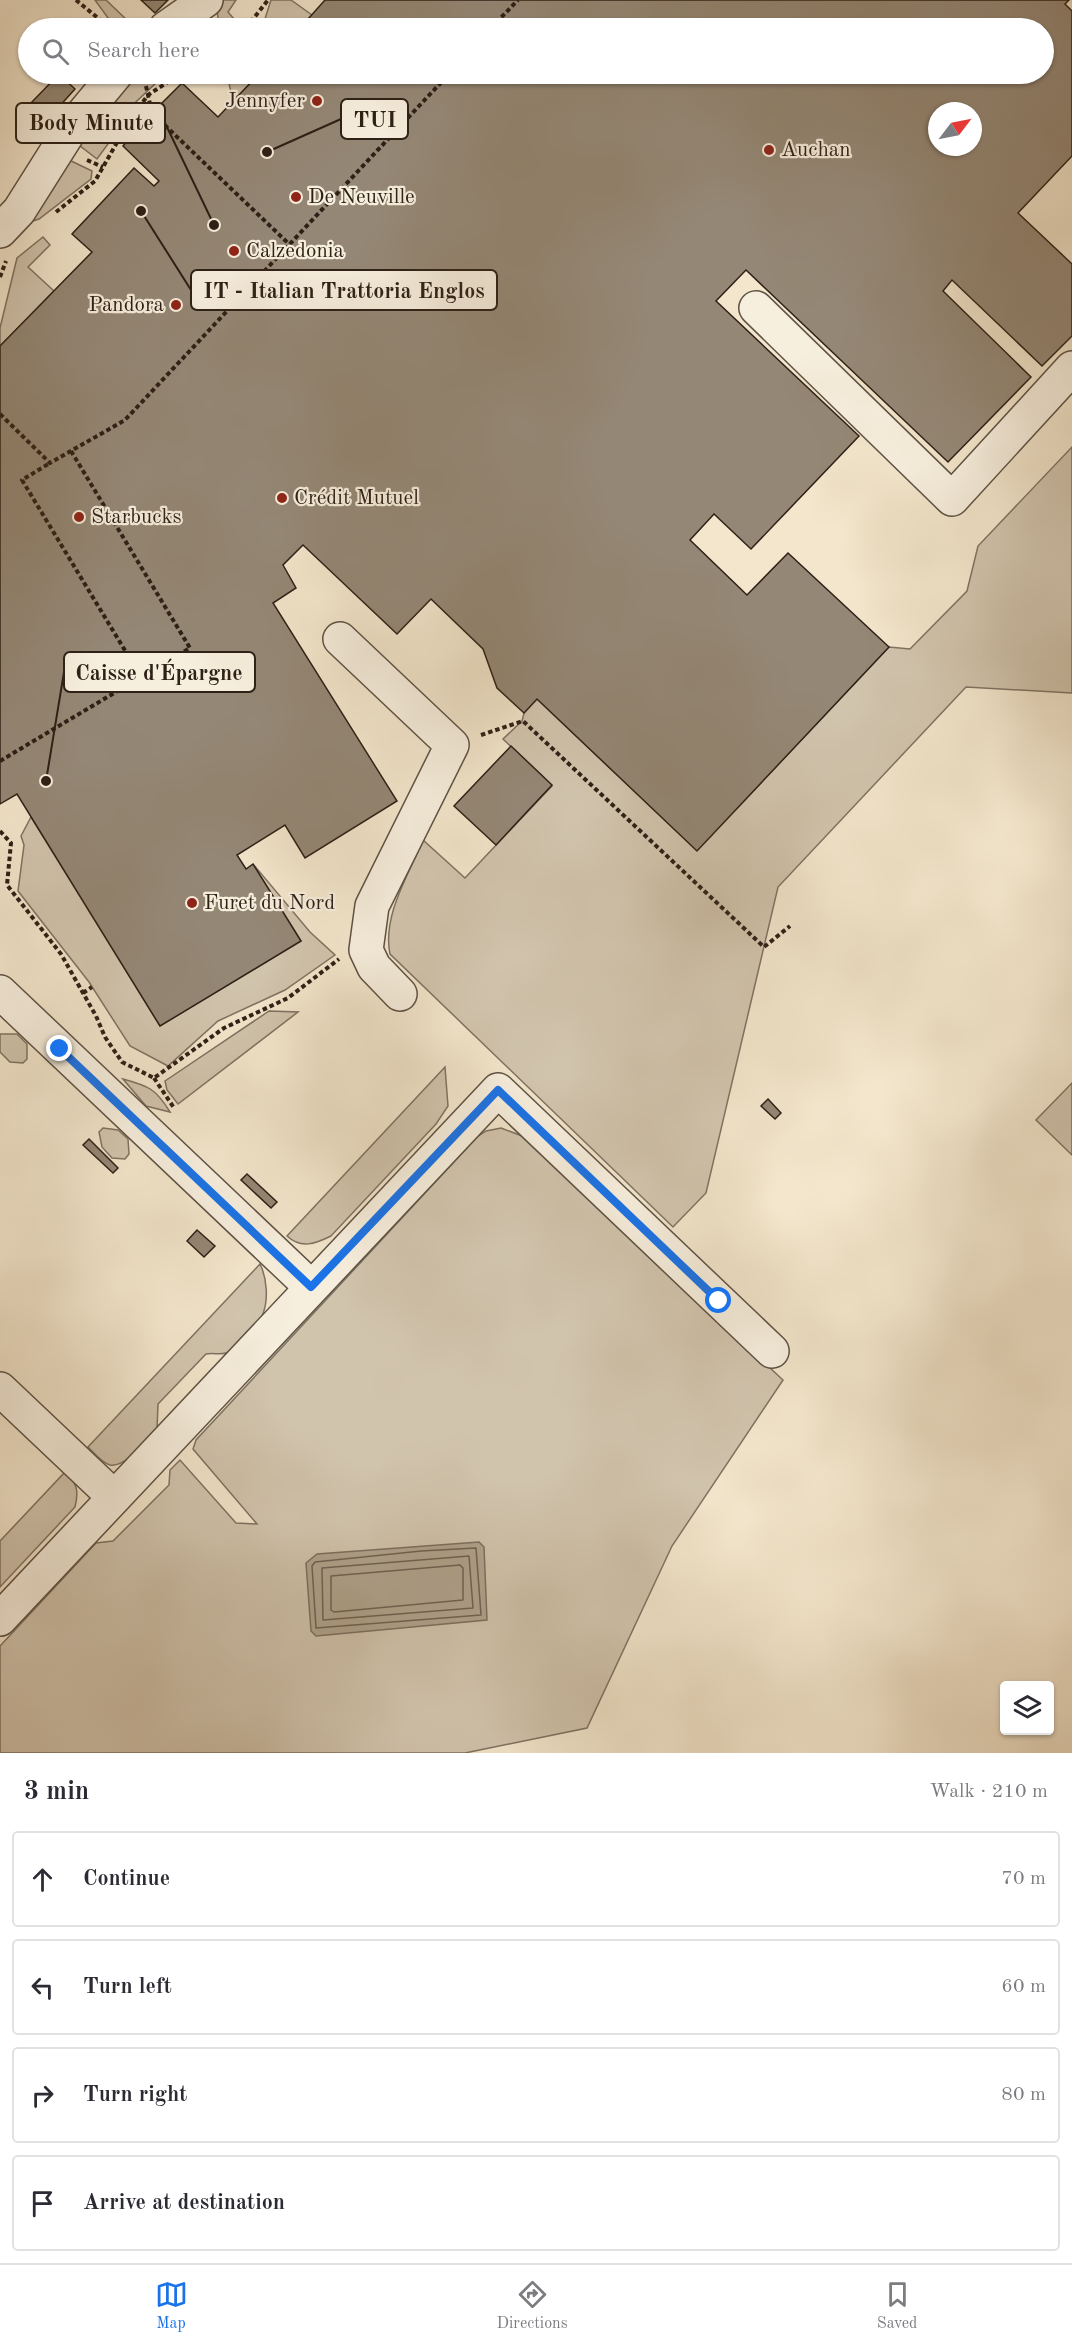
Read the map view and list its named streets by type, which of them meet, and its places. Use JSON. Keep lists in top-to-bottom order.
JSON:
{
  "places": [
    "Jennyfer",
    "Auchan",
    "TUI",
    "De Neuville",
    "IT - Italian Trattoria Englos",
    "Body Minute",
    "Calzedonia",
    "Pandora",
    "Crédit Mutuel",
    "Starbucks",
    "Caisse d'Épargne",
    "Furet du Nord"
  ],
  "north": "top right",
  "page": {
    "search": "Search here",
    "heading": ["3 min", "Walk · 210 m"],
    "list": [
      ["Continue", "70 m"],
      ["Turn left", "60 m"],
      ["Turn right", "80 m"],
      "Arrive at destination"
    ],
    "nav": ["Map", "Directions", "Saved"]
  }
}
